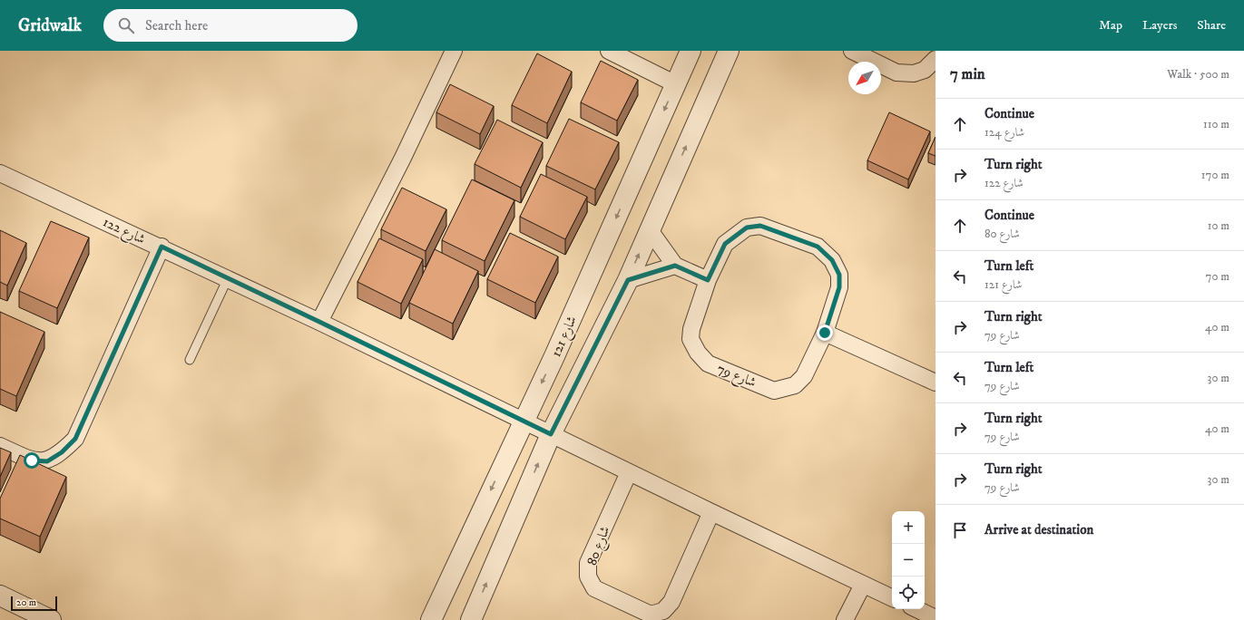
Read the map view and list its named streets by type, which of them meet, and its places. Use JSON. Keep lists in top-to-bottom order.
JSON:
{
  "streets": {
    "street": [
      "شارع 122",
      "شارع 121",
      "شارع 79",
      "شارع 80"
    ]
  },
  "crossings": [
    ["شارع 122", "شارع 121"]
  ],
  "scale_bar": "20 m",
  "north": "bottom left",
  "page": {
    "header": "Gridwalk",
    "search": "Search here",
    "nav": ["Map", "Layers", "Share"],
    "heading": ["7 min", "Walk · 500 m"],
    "list": [
      ["Continue", "شارع 124", "110 m"],
      ["Turn right", "شارع 122", "170 m"],
      ["Continue", "شارع 80", "10 m"],
      ["Turn left", "شارع 121", "70 m"],
      ["Turn right", "شارع 79", "40 m"],
      ["Turn left", "شارع 79", "30 m"],
      ["Turn right", "شارع 79", "40 m"],
      ["Turn right", "شارع 79", "30 m"],
      "Arrive at destination"
    ],
    "map_buttons": ["+", "−"],
    "scale": "20 m"
  }
}
